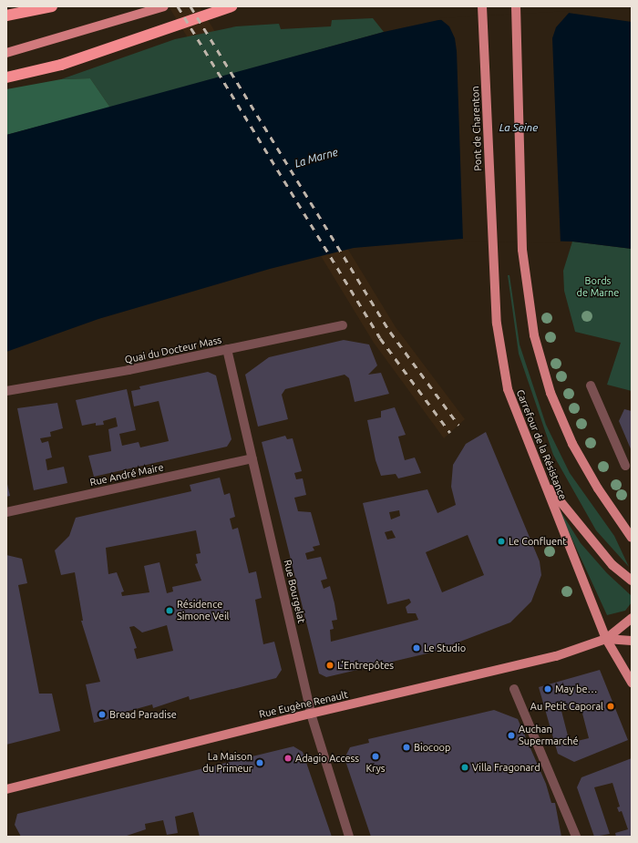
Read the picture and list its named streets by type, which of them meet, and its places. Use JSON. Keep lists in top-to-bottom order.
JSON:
{
  "streets": {
    "main road": ["Pont de Charenton", "Carrefour de la Résistance", "Rue Eugène Renault"],
    "street": ["Quai du Docteur Mass", "Rue André Maire", "Rue Bourgelat"]
  },
  "crossings": [
    ["Pont de Charenton", "Carrefour de la Résistance"],
    ["Quai du Docteur Mass", "Rue Bourgelat"],
    ["Carrefour de la Résistance", "Rue Eugène Renault"],
    ["Rue André Maire", "Rue Bourgelat"],
    ["Rue Bourgelat", "Rue Eugène Renault"]
  ],
  "water": ["La Seine", "La Marne"],
  "parks": ["Bords de Marne"],
  "places": [
    "Le Confluent",
    "Résidence Simone Veil",
    "Le Studio",
    "L’Entrepôtes",
    "May be…",
    "Au Petit Caporal",
    "Bread Paradise",
    "Auchan Supermarché",
    "Biocoop",
    "Krys",
    "Adagio Access",
    "La Maison du Primeur",
    "Villa Fragonard"
  ]
}
